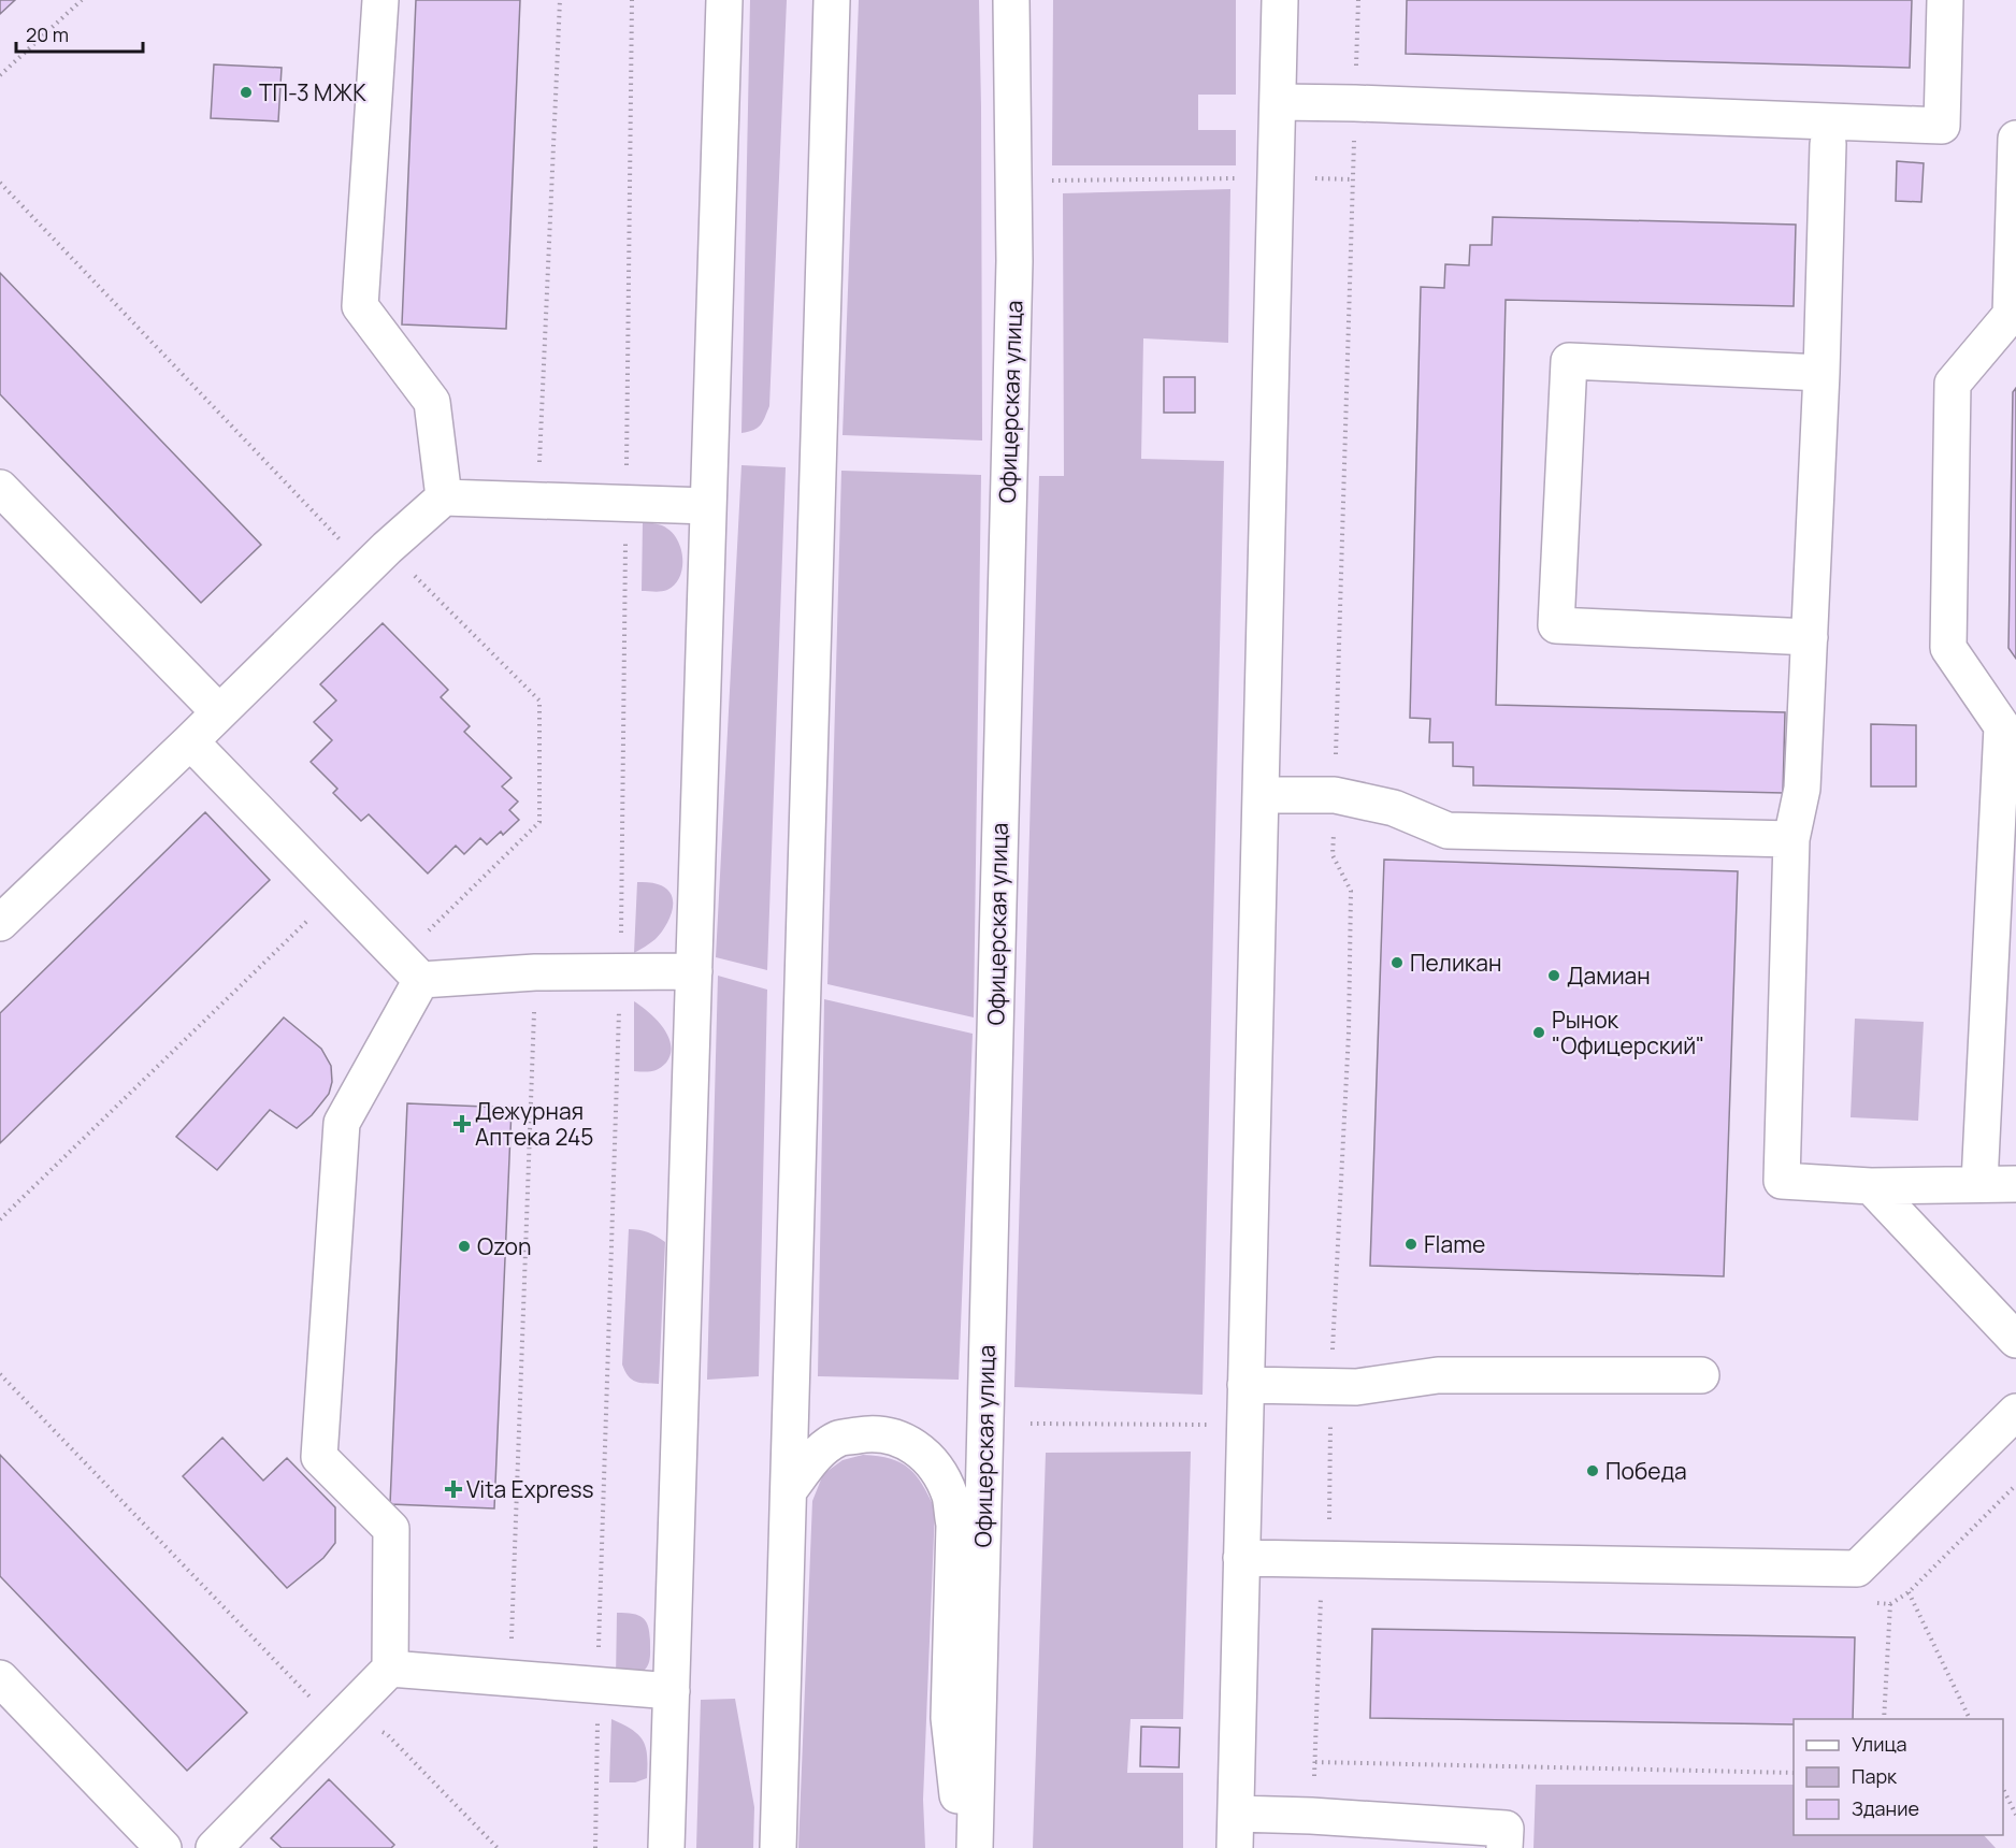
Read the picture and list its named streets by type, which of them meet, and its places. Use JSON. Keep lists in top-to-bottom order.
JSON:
{
  "streets": {
    "main road": ["Офицерская улица"]
  },
  "places": {
    "other": [
      "ТП-3 МЖК",
      "Пеликан",
      "Дамиан",
      "Рынок \"Офицерский\"",
      "Flame",
      "Ozon",
      "Победа"
    ],
    "health": ["Дежурная Аптека 245", "Vita Express"]
  },
  "legend": ["Улица", "Парк", "Здание"],
  "scale_bar": "20 m"
}
